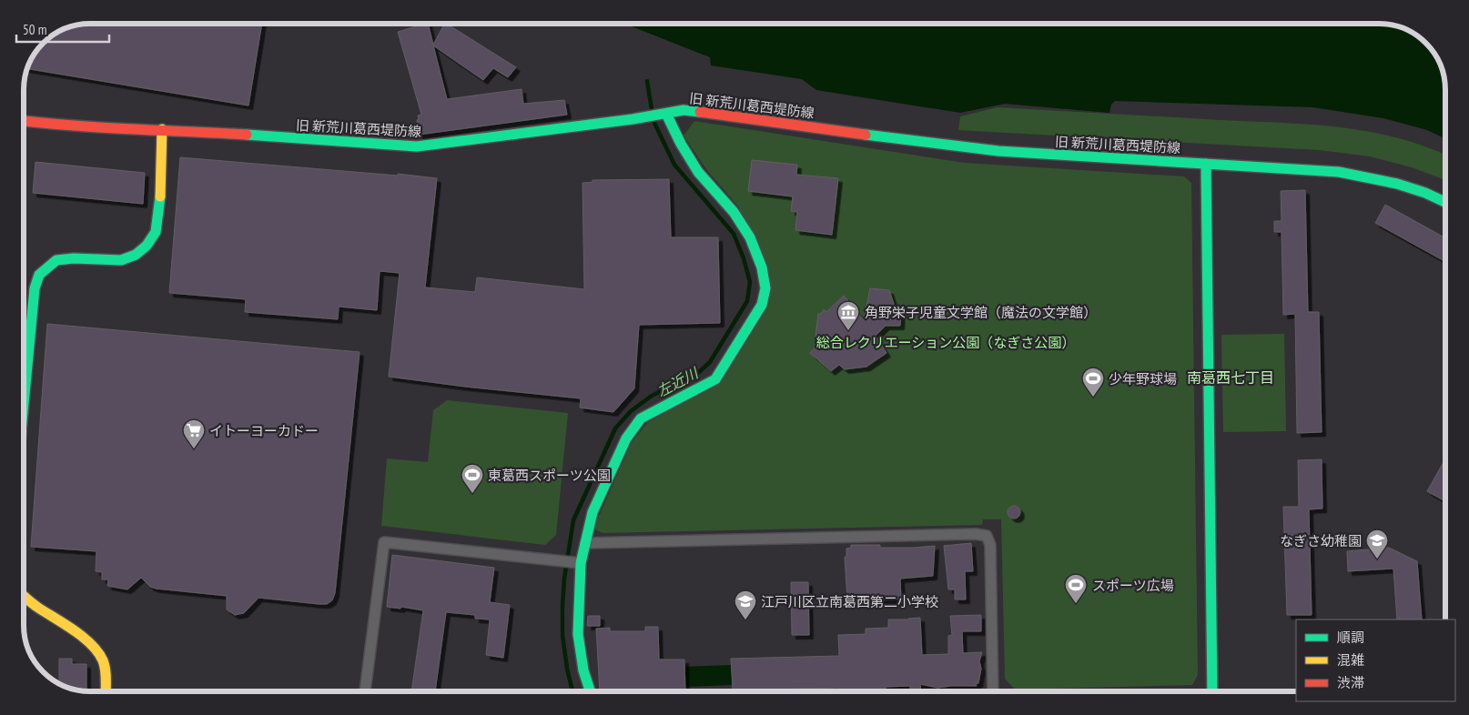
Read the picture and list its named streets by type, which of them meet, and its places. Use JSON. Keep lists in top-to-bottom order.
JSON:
{
  "streets": {
    "street": ["旧 新荒川葛西堤防線"]
  },
  "districts": ["南葛西七丁目"],
  "water": ["左近川"],
  "parks": ["総合レクリエーション公園（なぎさ公園）"],
  "places": {
    "museum": ["角野栄子児童文学館（魔法の文学館）"],
    "sports": ["少年野球場", "東葛西スポーツ公園", "スポーツ広場"],
    "supermarket": ["イトーヨーカドー"],
    "school or university": ["なぎさ幼稚園", "江戸川区立南葛西第二小学校"]
  },
  "legend": ["順調", "混雑", "渋滞"],
  "scale_bar": "50 m"
}
